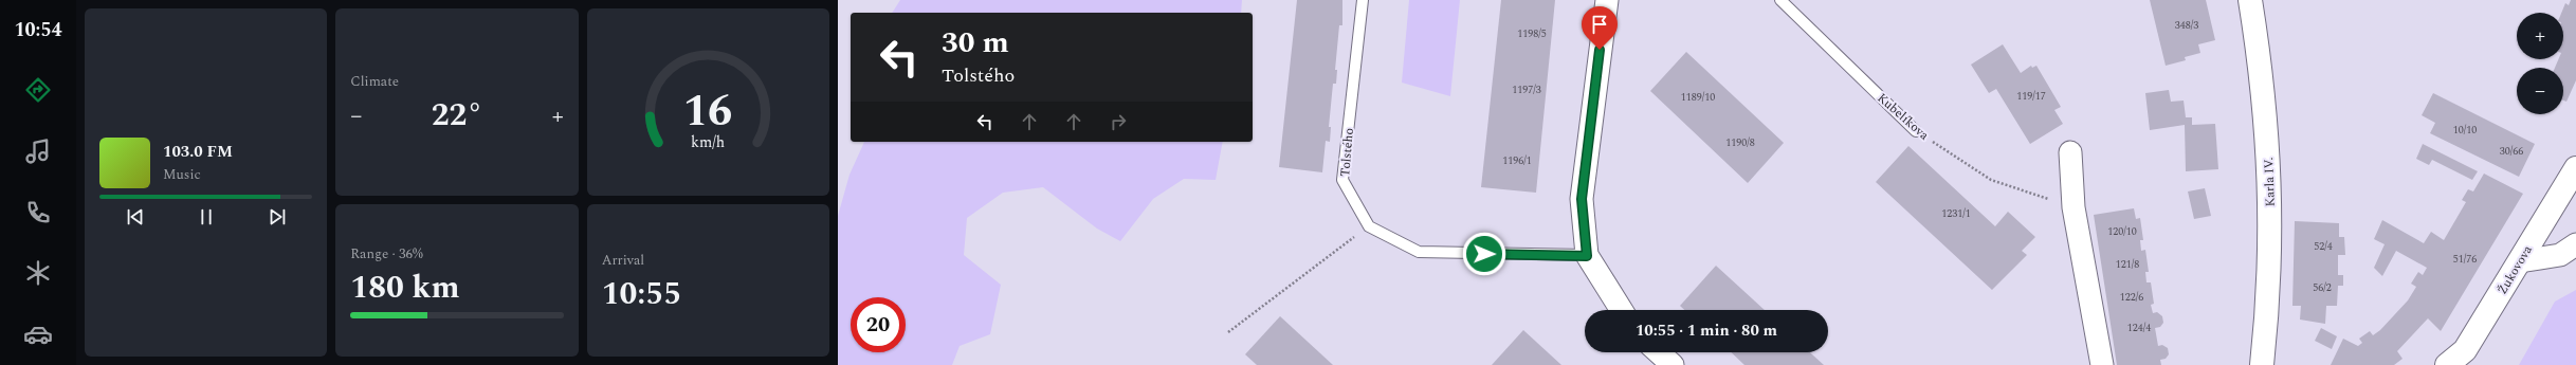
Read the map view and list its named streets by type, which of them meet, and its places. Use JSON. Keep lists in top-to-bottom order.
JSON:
{
  "streets": {
    "street": ["Karla IV.", "Žukovova"],
    "lane": ["Kubelíkova", "Tolstého"]
  },
  "house_numbers": [
    "348/3",
    "1198/5",
    "1197/3",
    "119/17",
    "1189/10",
    "10/10",
    "1190/8",
    "30/66",
    "1196/1",
    "1231/1",
    "120/10",
    "52/4",
    "51/76",
    "121/8",
    "56/2",
    "122/6",
    "124/4"
  ],
  "page": {
    "tabs": "10:54",
    "tile": [
      "Climate",
      ["Range · 36%", "180 km"],
      ["Arrival", "10:55"]
    ],
    "map_buttons": ["+", "−"],
    "turn": ["30 m", "Tolstého"],
    "heat": ["−", "22°", "+"],
    "song": ["103.0 FM", "Music"],
    "limit": "20",
    "trip": "10:55 · 1 min · 80 m",
    "gauge": ["16", "km/h"]
  }
}
